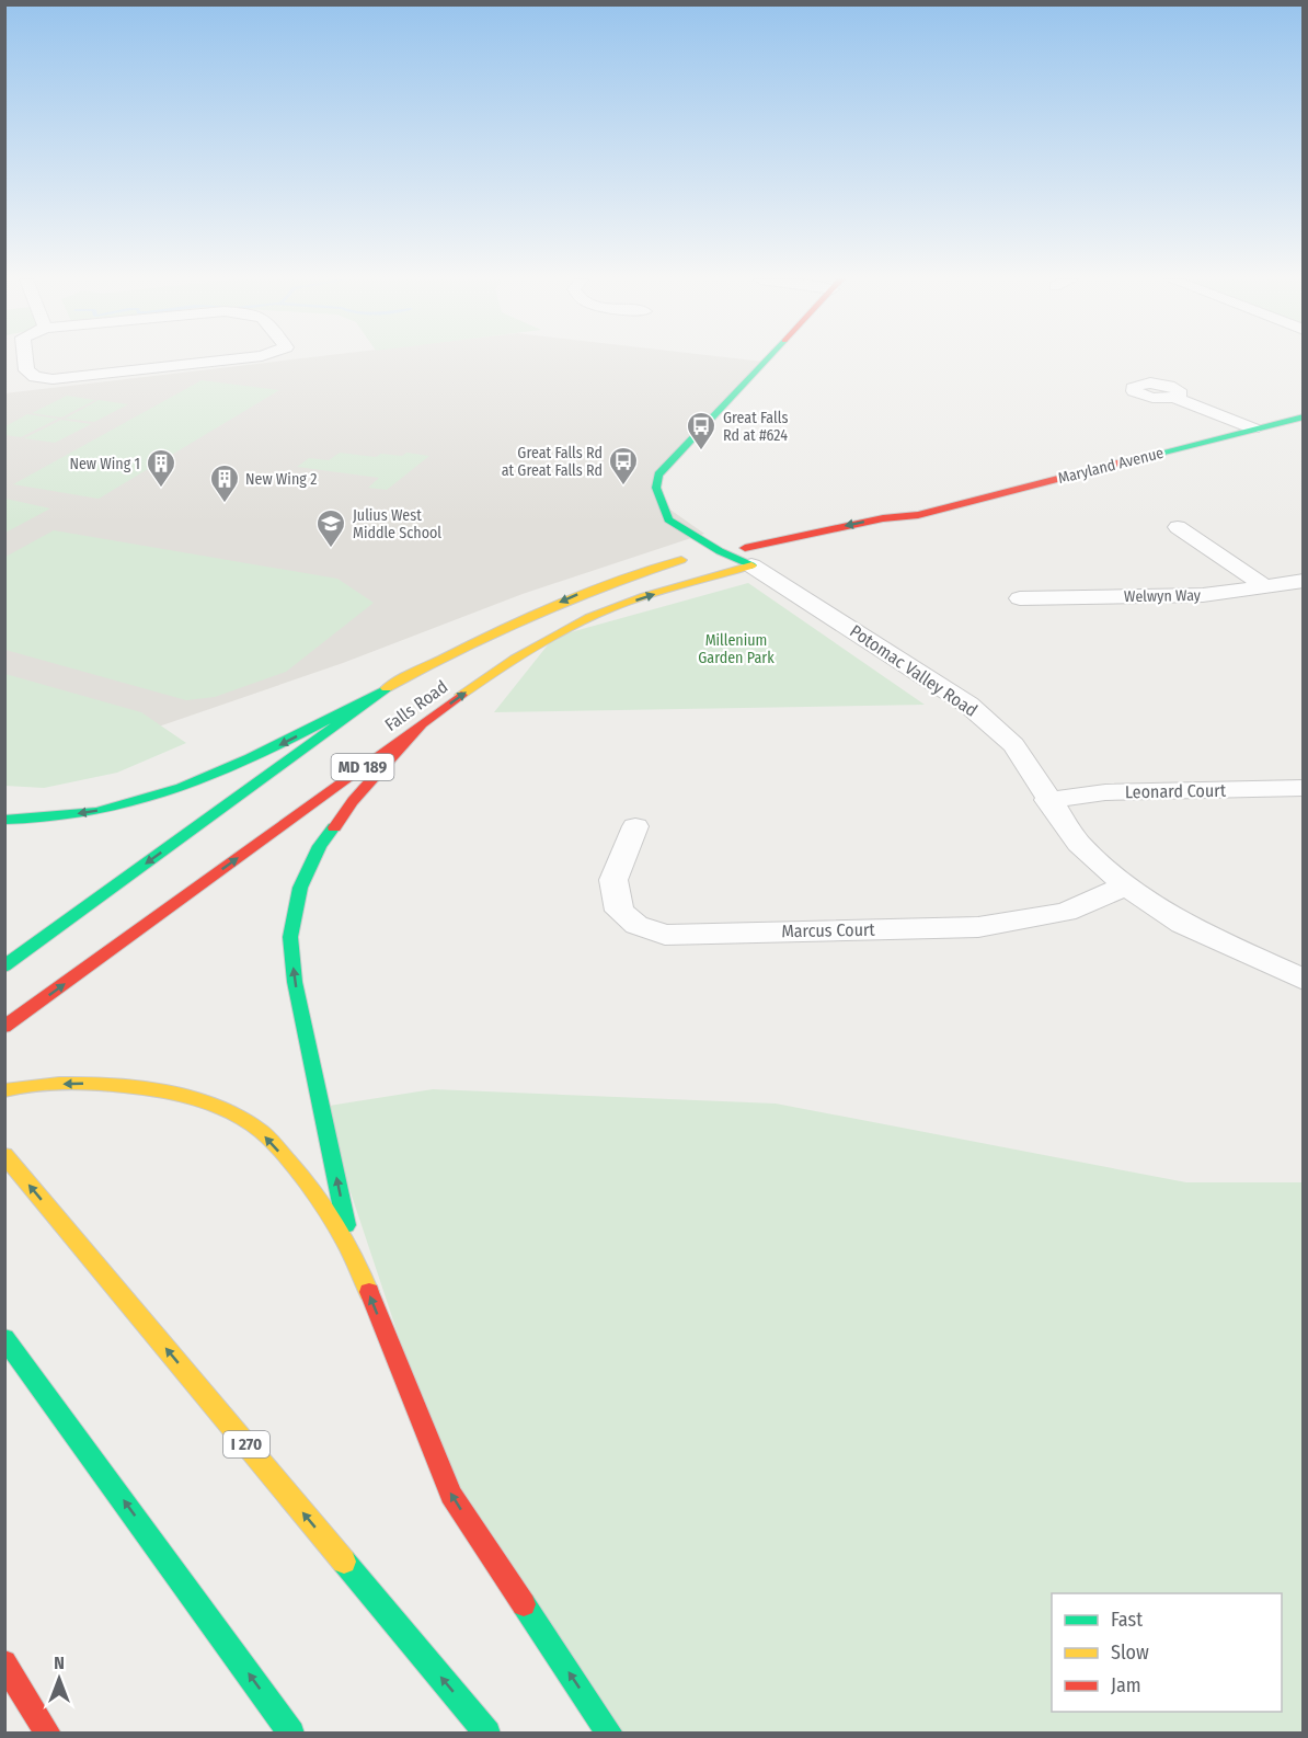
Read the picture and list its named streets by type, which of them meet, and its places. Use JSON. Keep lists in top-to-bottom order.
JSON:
{
  "streets": {
    "main road": [
      "Maryland Avenue",
      "Falls Road",
      "MD 189",
      "I 270"
    ],
    "street": [
      "Welwyn Way",
      "Potomac Valley Road",
      "Leonard Court",
      "Marcus Court"
    ]
  },
  "crossings": [
    ["Maryland Avenue", "Potomac Valley Road"],
    ["Maryland Avenue", "Falls Road"],
    ["Potomac Valley Road", "Falls Road"],
    ["Potomac Valley Road", "Leonard Court"],
    ["Potomac Valley Road", "Marcus Court"]
  ],
  "parks": ["Millenium Garden Park"],
  "places": {
    "bus stop": ["Great Falls Rd at #624", "Great Falls Rd at Great Falls Rd"],
    "building": ["New Wing 1", "New Wing 2"],
    "school or university": ["Julius West Middle School"]
  },
  "legend": ["Fast", "Slow", "Jam"],
  "north": "top"
}
